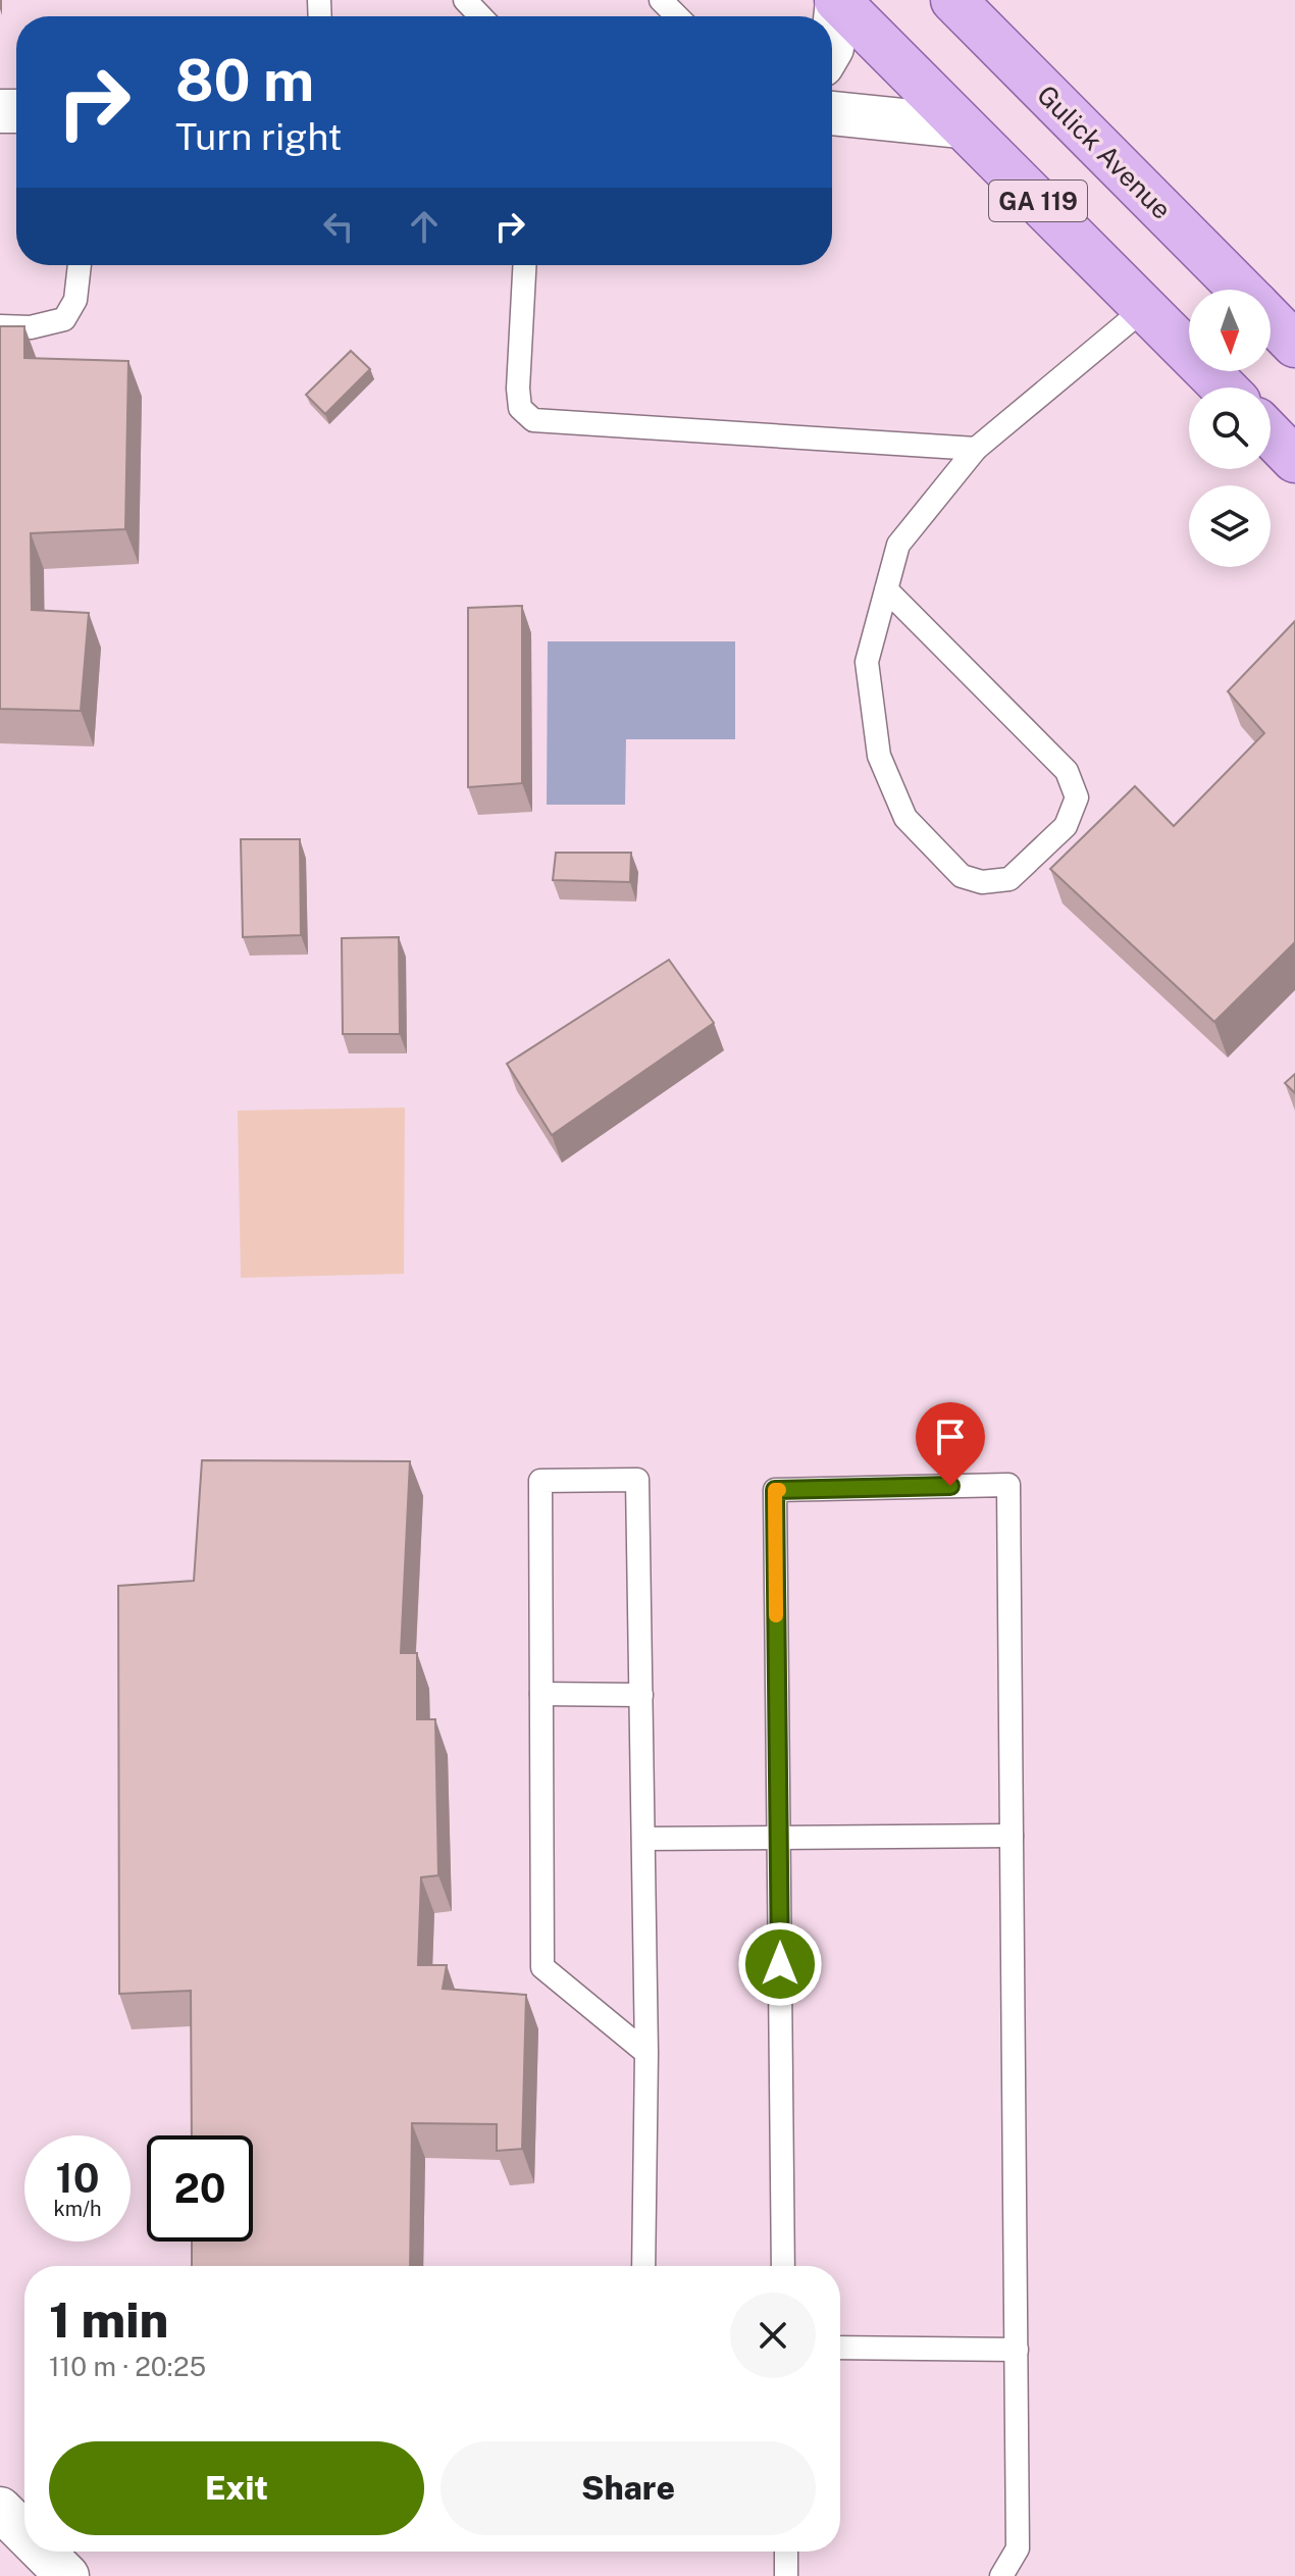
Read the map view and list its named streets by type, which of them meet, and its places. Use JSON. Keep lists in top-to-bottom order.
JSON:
{
  "streets": {
    "main road": ["Gulick Avenue", "GA 119"]
  },
  "north": "bottom",
  "page": {
    "turn": ["80 m", "Turn right"],
    "speed": "10 km/h",
    "limit": "20",
    "heading": ["1 min", "110 m · 20:25"],
    "buttons": ["Exit", "Share"]
  }
}
